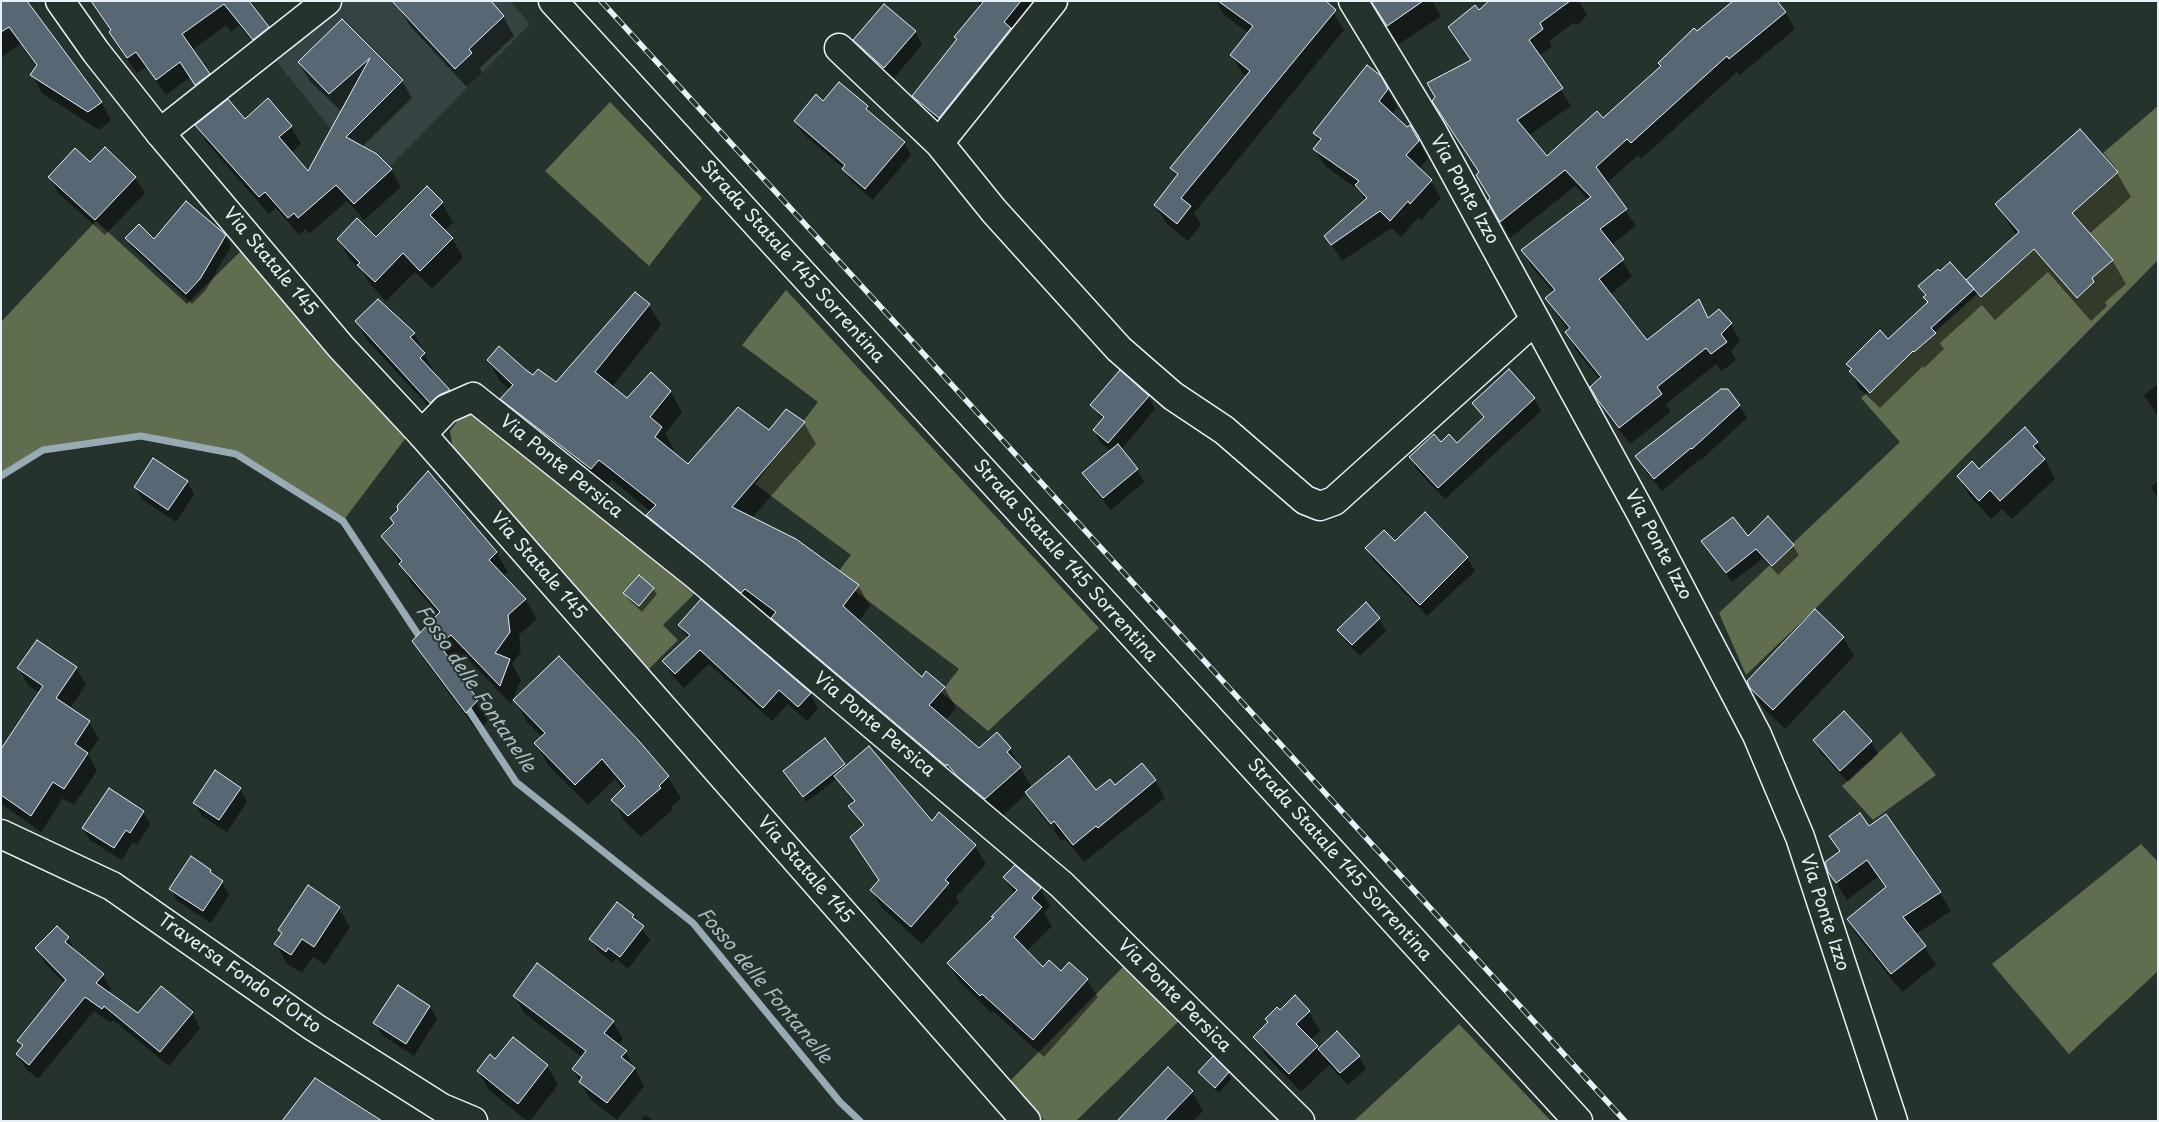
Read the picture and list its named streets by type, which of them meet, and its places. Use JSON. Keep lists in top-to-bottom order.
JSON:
{
  "streets": {
    "main road": [
      "Via Ponte Izzo",
      "Via Statale 145",
      "Strada Statale 145 Sorrentina",
      "Via Ponte Persica",
      "Traversa Fondo d'Orto"
    ]
  },
  "crossings": [
    ["Via Statale 145", "Via Ponte Persica"]
  ],
  "water": ["Fosso delle Fontanelle"]
}
